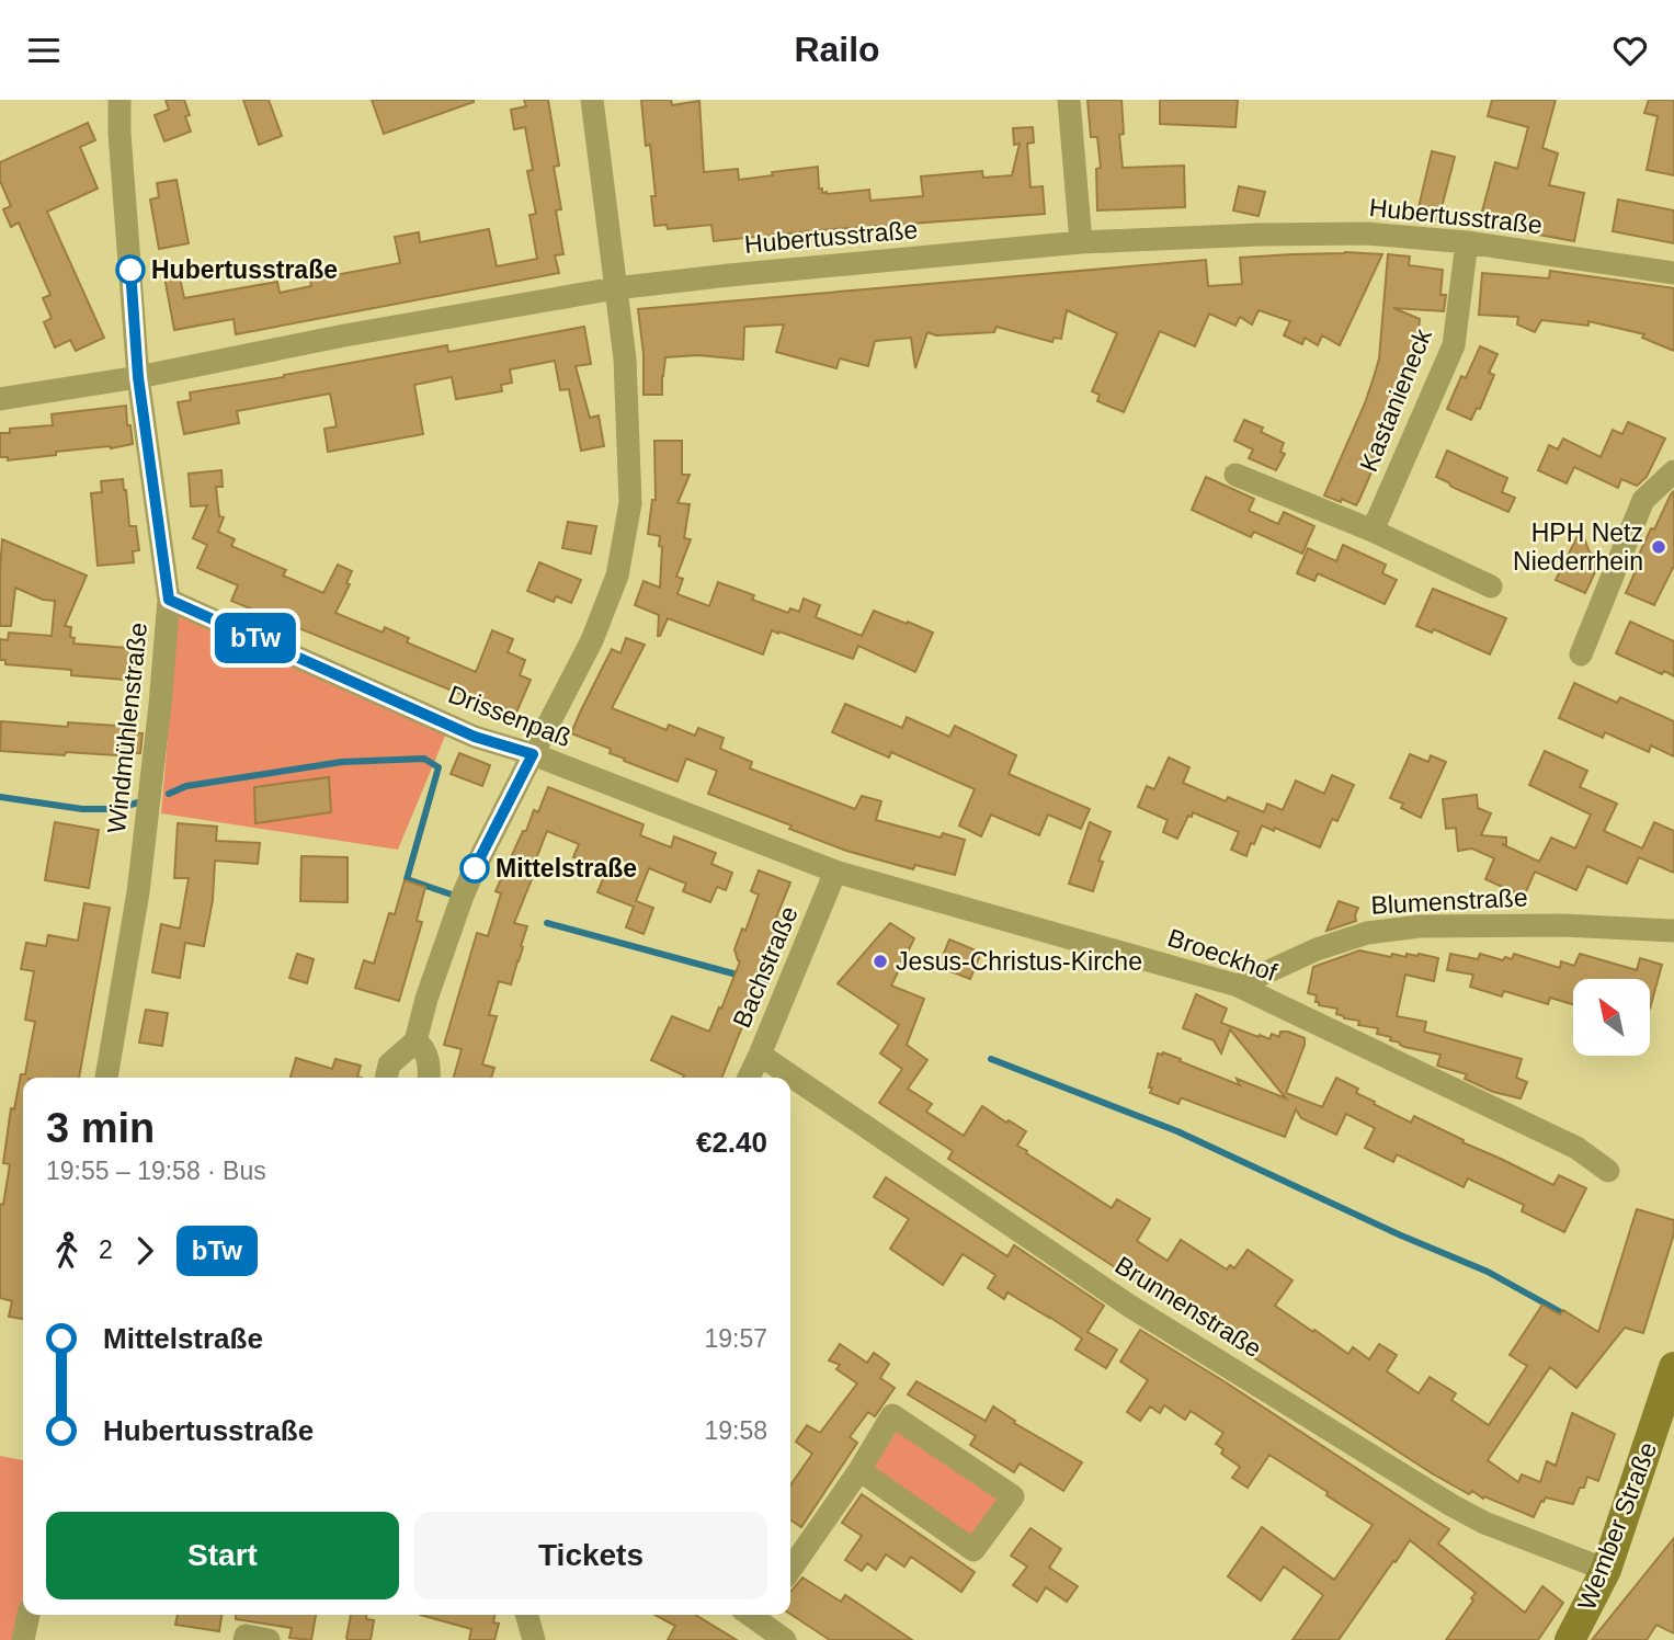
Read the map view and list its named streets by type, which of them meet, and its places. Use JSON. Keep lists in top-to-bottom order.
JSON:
{
  "streets": {
    "street": [
      "Hubertusstraße",
      "Kastanieneck",
      "Drissenpaß",
      "Windmühlenstraße",
      "Blumenstraße",
      "Broeckhof",
      "Bachstraße",
      "Brunnenstraße",
      "Wember Straße"
    ]
  },
  "crossings": [
    ["Hubertusstraße", "Kastanieneck"],
    ["Hubertusstraße", "Windmühlenstraße"],
    ["Drissenpaß", "Windmühlenstraße"],
    ["Drissenpaß", "Broeckhof"],
    ["Drissenpaß", "Bachstraße"],
    ["Blumenstraße", "Broeckhof"],
    ["Broeckhof", "Bachstraße"],
    ["Bachstraße", "Brunnenstraße"],
    ["Brunnenstraße", "Wember Straße"]
  ],
  "places": [
    "Hubertusstraße",
    "HPH Netz Niederrhein",
    "Mittelstraße",
    "Jesus-Christus-Kirche"
  ],
  "lines": ["bus line bTw"],
  "north": "top left",
  "page": {
    "header": "Railo",
    "on_map": "bTw",
    "heading": ["3 min", "19:55 – 19:58 · Bus", "€2.40"],
    "legs": ["2", "bTw"],
    "list": [
      {
        "name": "Mittelstraße",
        "value": "19:57"
      },
      {
        "name": "Hubertusstraße",
        "value": "19:58"
      }
    ],
    "buttons": ["Start", "Tickets"]
  }
}
